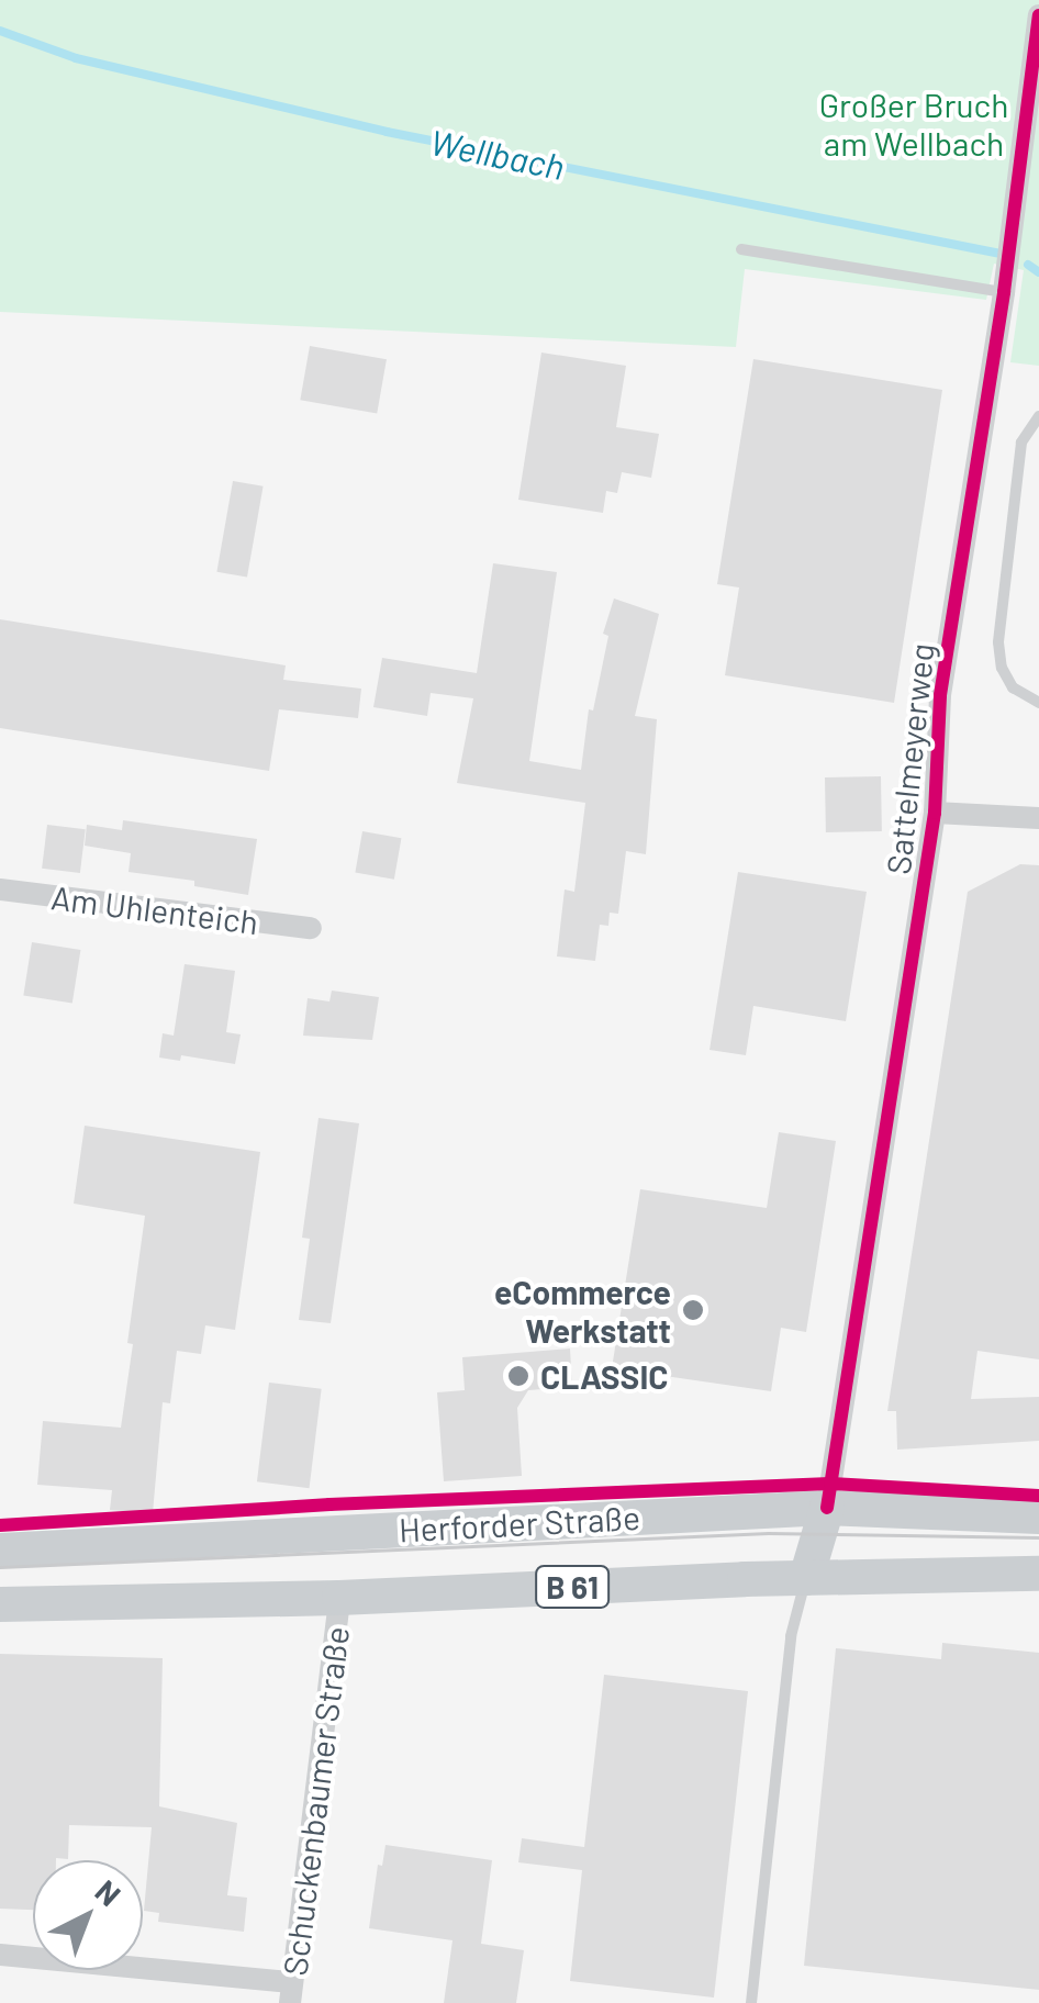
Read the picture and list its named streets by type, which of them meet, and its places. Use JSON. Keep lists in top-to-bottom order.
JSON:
{
  "streets": {
    "main road": ["Herforder Straße", "B 61"],
    "street": ["Sattelmeyerweg", "Am Uhlenteich", "Schuckenbaumer Straße"]
  },
  "crossings": [
    ["Sattelmeyerweg", "Herforder Straße"],
    ["Herforder Straße", "Schuckenbaumer Straße"]
  ],
  "water": ["Wellbach"],
  "parks": ["Großer Bruch am Wellbach"],
  "places": ["eCommerce Werkstatt", "CLASSIC"],
  "north": "top right"
}
